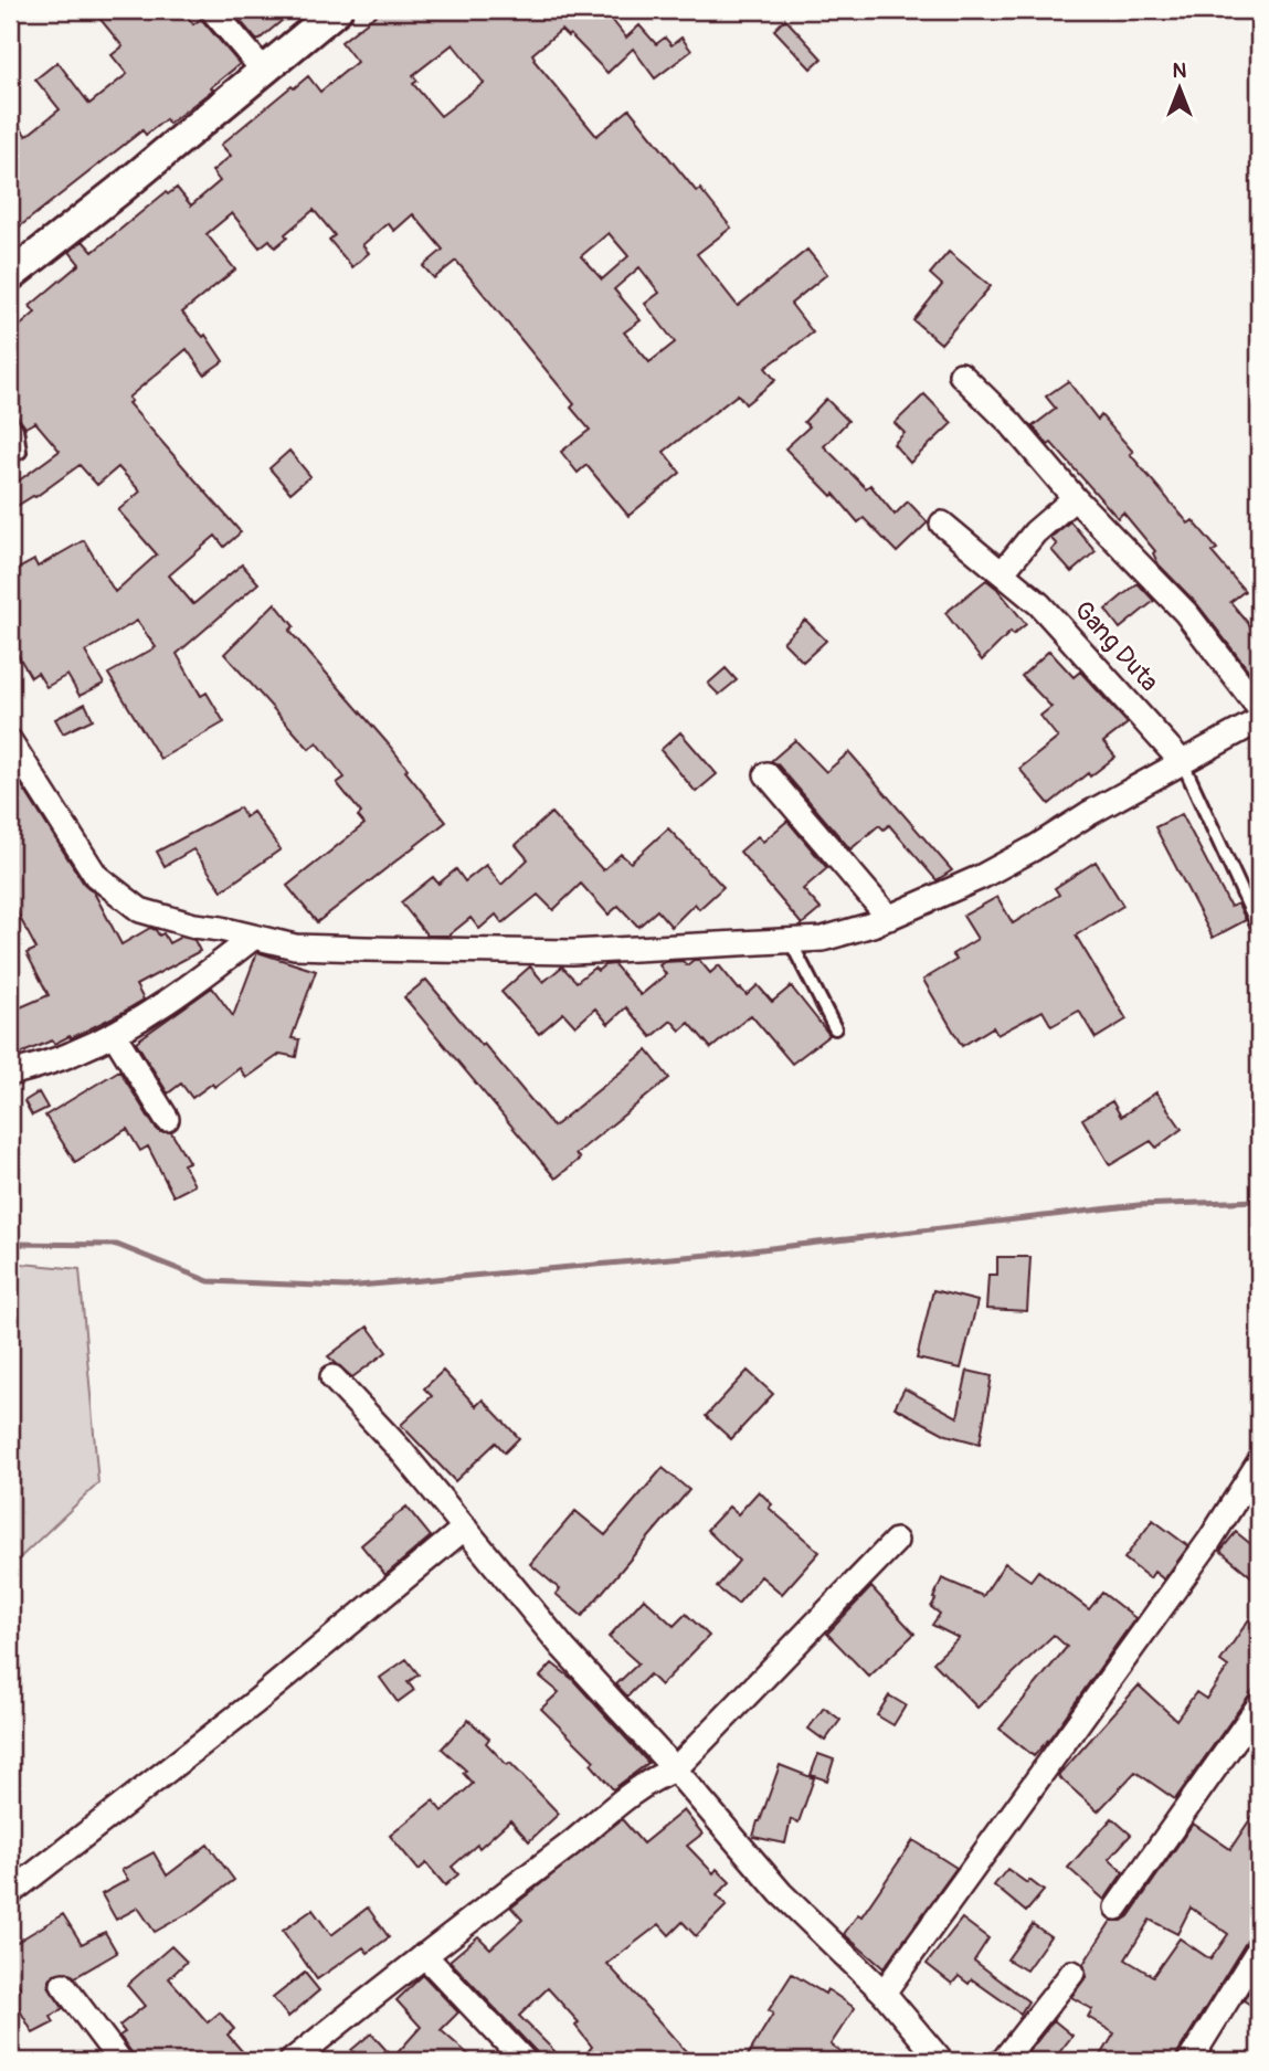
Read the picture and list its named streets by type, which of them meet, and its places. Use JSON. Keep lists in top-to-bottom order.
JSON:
{
  "streets": {
    "street": ["Gang Duta"]
  },
  "north": "top"
}
